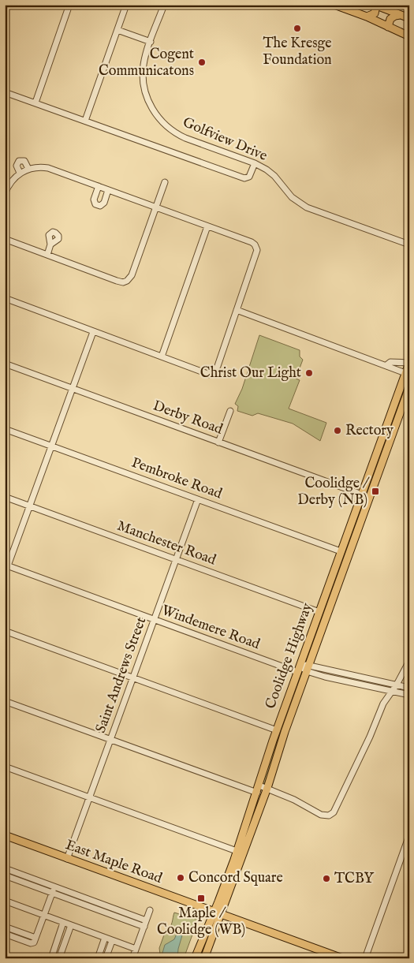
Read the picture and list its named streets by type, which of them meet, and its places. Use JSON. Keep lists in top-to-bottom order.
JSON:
{
  "streets": {
    "main road": ["Coolidge Highway", "East Maple Road"],
    "street": [
      "Golfview Drive",
      "Derby Road",
      "Pembroke Road",
      "Manchester Road",
      "Windemere Road",
      "Saint Andrews Street"
    ]
  },
  "crossings": [
    ["Derby Road", "Coolidge Highway"],
    ["Pembroke Road", "Coolidge Highway"],
    ["Pembroke Road", "Saint Andrews Street"],
    ["Manchester Road", "Coolidge Highway"],
    ["Manchester Road", "Saint Andrews Street"],
    ["Windemere Road", "Coolidge Highway"],
    ["Windemere Road", "Saint Andrews Street"],
    ["Coolidge Highway", "East Maple Road"],
    ["Saint Andrews Street", "East Maple Road"]
  ],
  "places": {
    "other": [
      "The Kresge Foundation",
      "Cogent Communicatons",
      "Christ Our Light",
      "Rectory",
      "Concord Square",
      "TCBY"
    ],
    "transit": ["Coolidge / Derby (NB)", "Maple / Coolidge (WB)"]
  }
}
